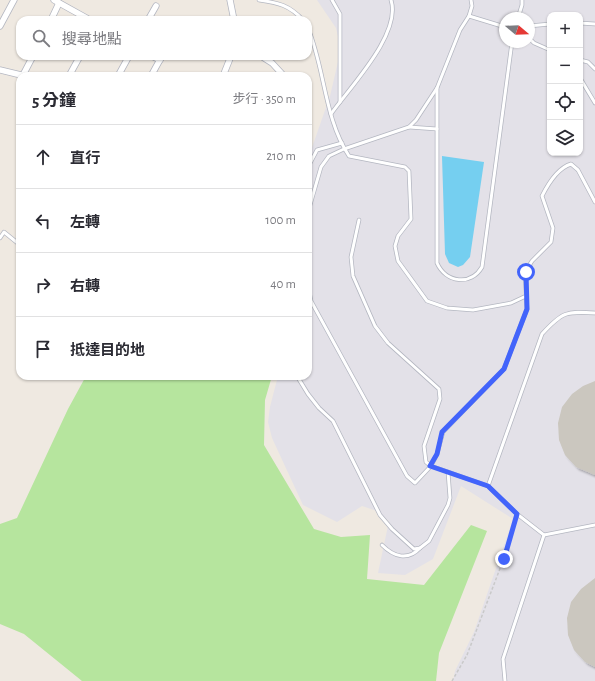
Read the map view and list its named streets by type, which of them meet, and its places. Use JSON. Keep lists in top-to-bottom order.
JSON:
{
  "north": "right",
  "page": {
    "map_buttons": ["+", "−"],
    "search": "搜尋地點",
    "heading": ["5 分鐘", "步行 · 350 m"],
    "list": [
      ["直行", "210 m"],
      ["左轉", "100 m"],
      ["右轉", "40 m"],
      "抵達目的地"
    ]
  }
}
